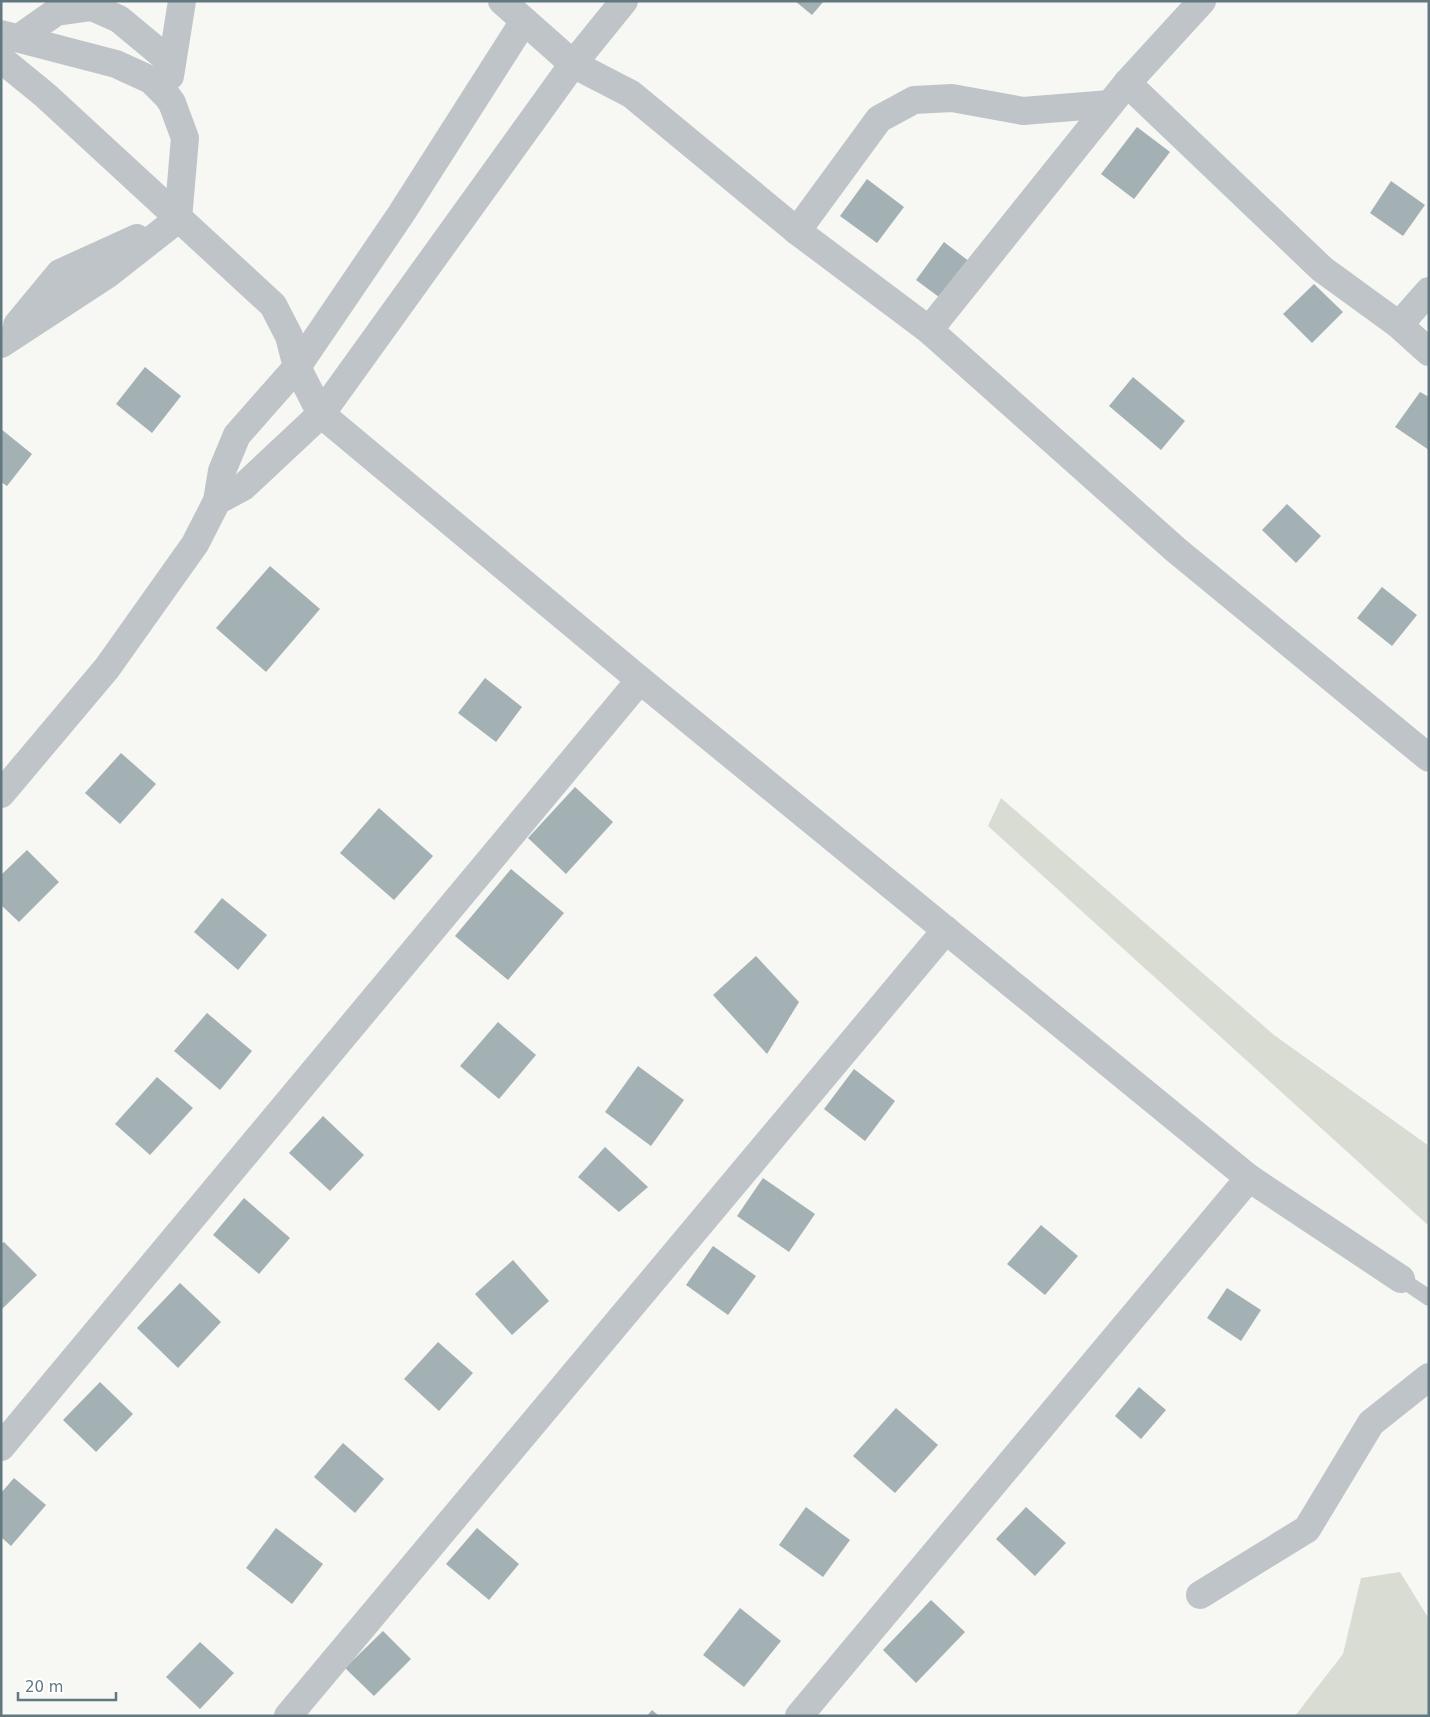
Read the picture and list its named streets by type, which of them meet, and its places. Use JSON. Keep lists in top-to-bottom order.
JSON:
{
  "scale_bar": "20 m"
}
